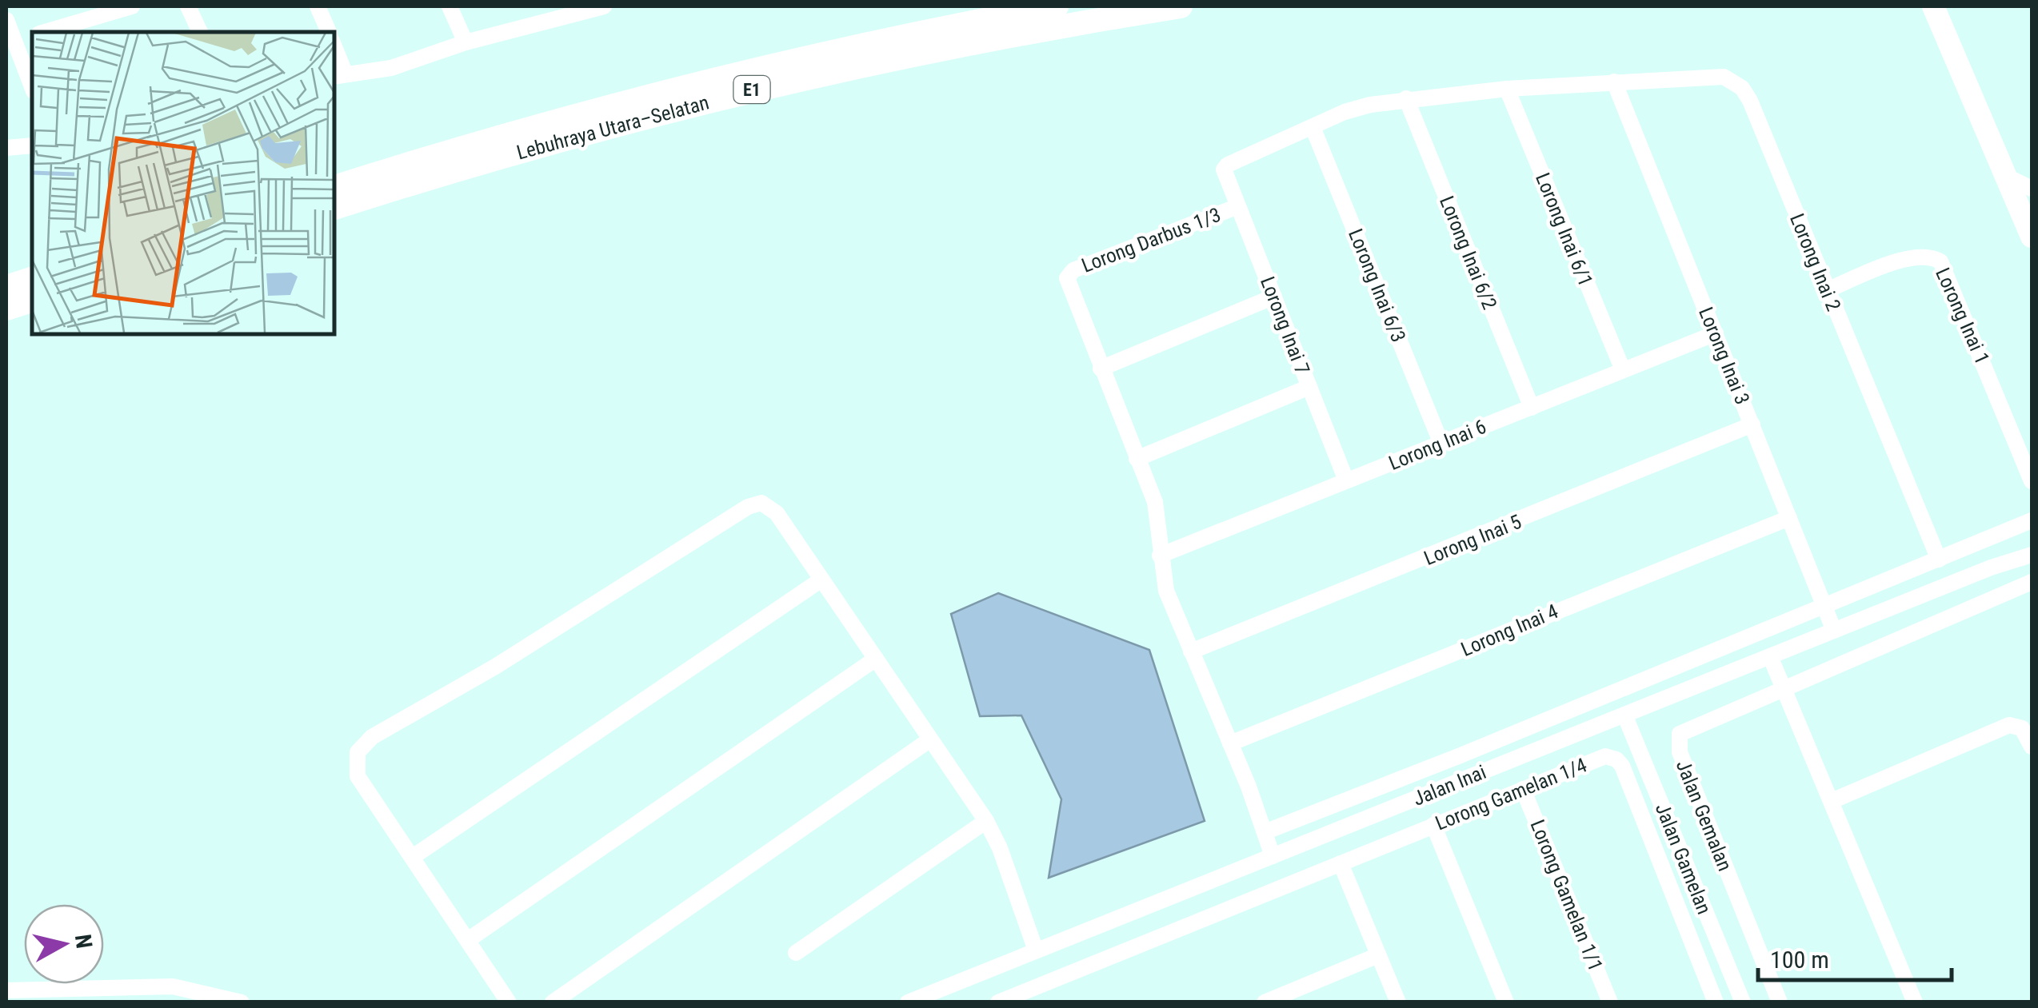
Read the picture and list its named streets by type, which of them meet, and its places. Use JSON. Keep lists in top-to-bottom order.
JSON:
{
  "streets": {
    "highway": ["E1", "Lebuhraya Utara–Selatan"],
    "street": [
      "Lorong Inai 6/1",
      "Lorong Darbus 1/3",
      "Lorong Inai 6/2",
      "Lorong Inai 2",
      "Lorong Inai 6/3",
      "Lorong Inai 1",
      "Lorong Inai 7",
      "Lorong Inai 3",
      "Lorong Inai 6",
      "Lorong Inai 5",
      "Lorong Inai 4",
      "Jalan Inai",
      "Lorong Gamelan 1/4",
      "Jalan Gemalan",
      "Jalan Gamelan",
      "Lorong Gamelan 1/1"
    ]
  },
  "crossings": [
    ["Lorong Inai 6/1", "Lorong Inai 2"],
    ["Lorong Inai 6/1", "Lorong Inai 6"],
    ["Lorong Darbus 1/3", "Lorong Inai 7"],
    ["Lorong Inai 6/2", "Lorong Inai 2"],
    ["Lorong Inai 6/2", "Lorong Inai 6"],
    ["Lorong Inai 2", "Lorong Inai 6/3"],
    ["Lorong Inai 2", "Lorong Inai 1"],
    ["Lorong Inai 2", "Lorong Inai 7"],
    ["Lorong Inai 2", "Lorong Inai 3"],
    ["Lorong Inai 6/3", "Lorong Inai 6"],
    ["Lorong Inai 7", "Lorong Inai 6"],
    ["Lorong Inai 3", "Lorong Inai 6"],
    ["Lorong Inai 3", "Lorong Inai 5"],
    ["Lorong Inai 3", "Lorong Inai 4"],
    ["Lorong Inai 3", "Jalan Inai"],
    ["Jalan Inai", "Jalan Gamelan"],
    ["Lorong Gamelan 1/4", "Lorong Gamelan 1/1"]
  ],
  "scale_bar": "100 m",
  "north": "right"
}
